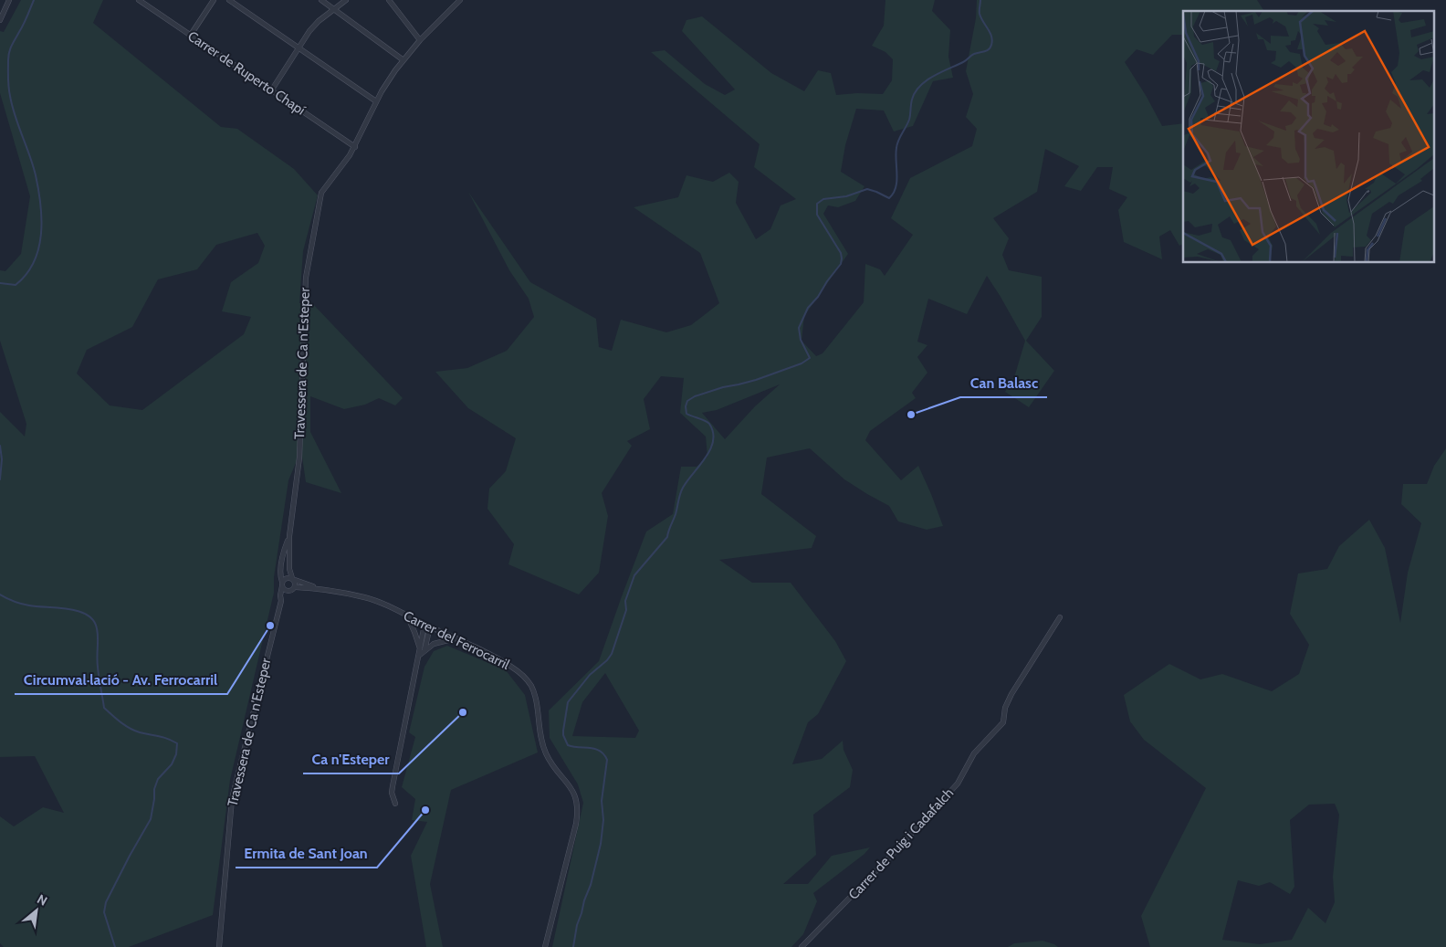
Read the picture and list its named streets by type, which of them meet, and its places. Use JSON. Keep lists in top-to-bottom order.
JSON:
{
  "streets": {
    "street": [
      "Carrer de Ruperto Chapí",
      "Travessera de Ca n'Esteper",
      "Carrer del Ferrocarril",
      "Carrer de Puig i Cadafalch"
    ]
  },
  "crossings": [
    ["Carrer de Ruperto Chapí", "Travessera de Ca n'Esteper"],
    ["Travessera de Ca n'Esteper", "Carrer del Ferrocarril"]
  ],
  "places": [
    "Can Balasc",
    "Circumval·lació - Av. Ferrocarril",
    "Ca n'Esteper",
    "Ermita de Sant Joan"
  ],
  "north": "top right"
}
